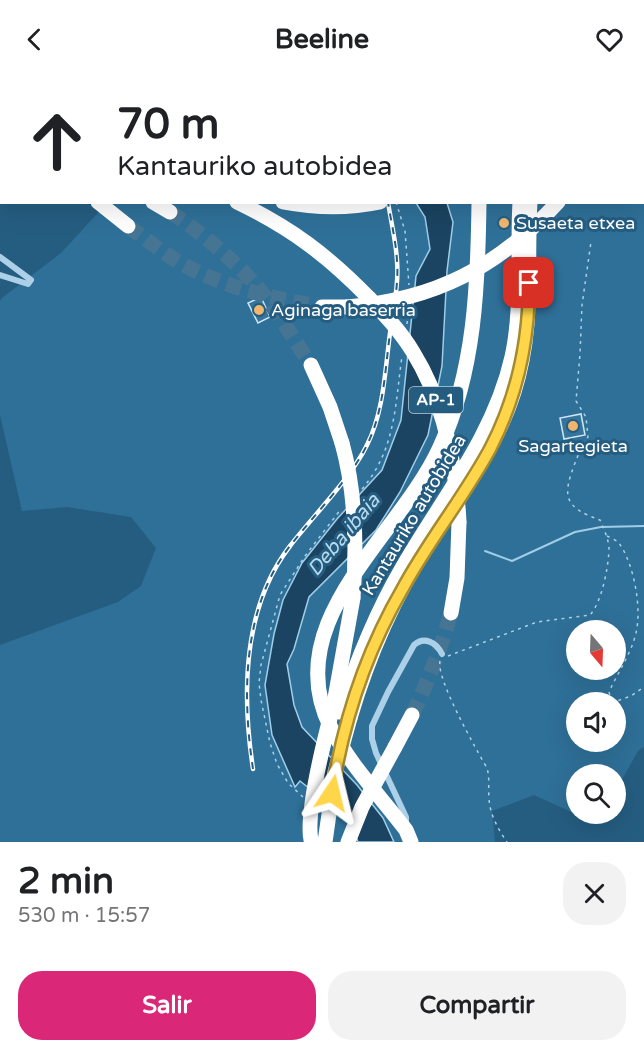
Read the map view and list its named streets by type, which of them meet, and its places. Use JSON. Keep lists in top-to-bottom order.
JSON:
{
  "streets": {
    "highway": ["AP-1", "Kantauriko autobidea"]
  },
  "water": ["Deba ibaia"],
  "places": ["Susaeta etxea", "Aginaga baserria", "Sagartegieta"],
  "north": "bottom",
  "page": {
    "header": "Beeline",
    "turn": ["70 m", "Kantauriko autobidea"],
    "heading": ["2 min", "530 m · 15:57"],
    "buttons": ["Salir", "Compartir"]
  }
}
